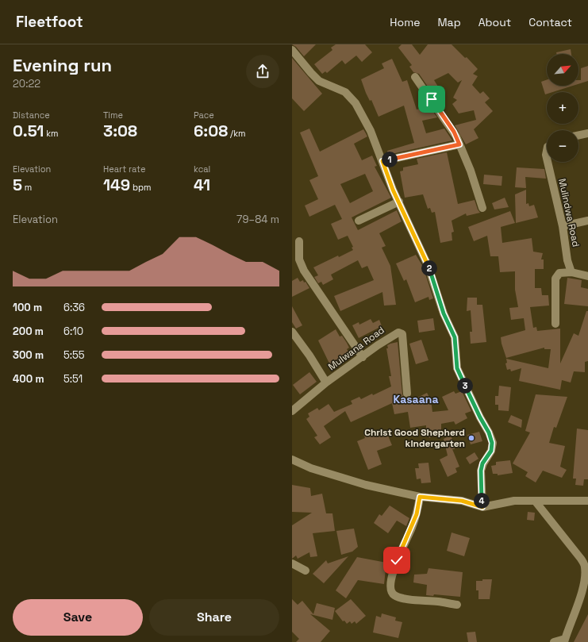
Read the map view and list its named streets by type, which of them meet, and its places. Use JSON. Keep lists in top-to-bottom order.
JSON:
{
  "streets": {
    "street": ["Mulindwa Road", "Mulwana Road"]
  },
  "districts": ["Kasaana"],
  "places": ["Christ Good Shepherd kindergarten"],
  "north": "top right",
  "page": {
    "header": "Fleetfoot",
    "nav": [
      "Home",
      "Map",
      "About",
      "Contact"
    ],
    "heading": ["Evening run", "20:22"],
    "map_buttons": ["+", "−"],
    "stats": [
      ["Distance", "0.51 km"],
      ["Time", "3:08"],
      ["Pace", "6:08 /km"],
      ["Elevation", "5 m"],
      ["Heart rate", "149 bpm"],
      ["kcal", "41"]
    ],
    "pins": [
      "1",
      "2",
      "3",
      "4"
    ],
    "chart": ["Elevation", "79–84 m"],
    "list": [
      {
        "name": "100 m",
        "note": "6:36"
      },
      {
        "name": "200 m",
        "note": "6:10"
      },
      {
        "name": "300 m",
        "note": "5:55"
      },
      {
        "name": "400 m",
        "note": "5:51"
      }
    ],
    "buttons": ["Save", "Share"]
  }
}
